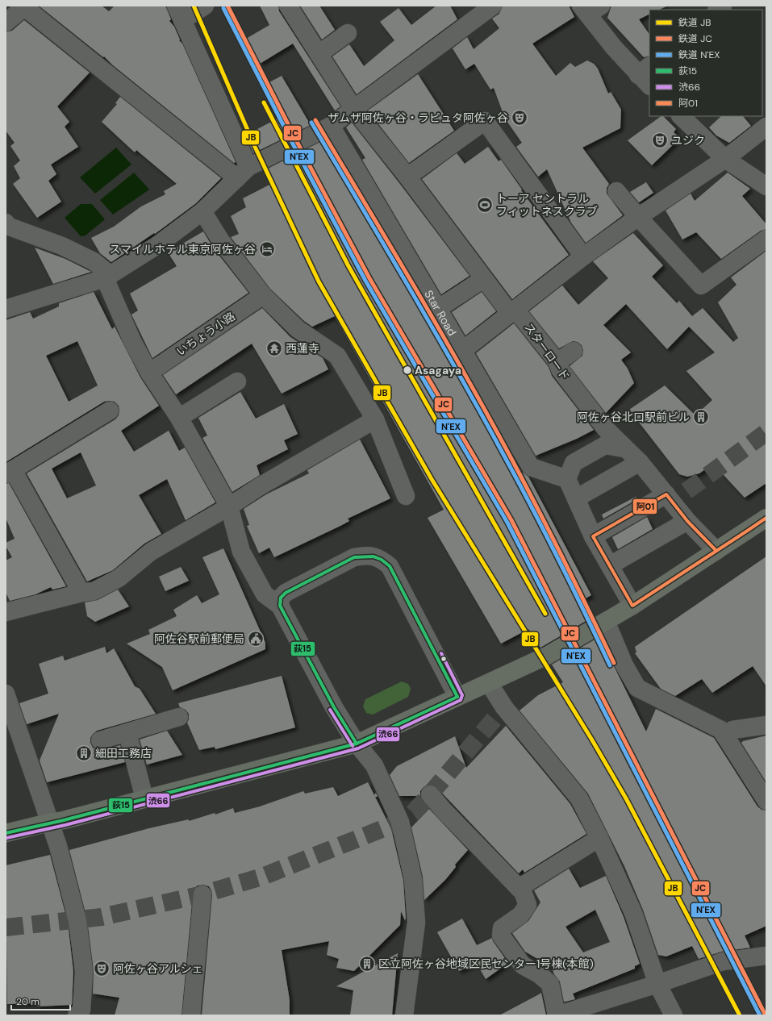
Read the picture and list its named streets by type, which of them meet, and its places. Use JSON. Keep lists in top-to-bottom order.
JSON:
{
  "streets": {
    "street": ["Star Road", "いちょう小路", "スターロード"]
  },
  "places": {
    "theatre": ["ザムザ阿佐ヶ谷・ラピュタ阿佐ヶ谷", "ユジク", "阿佐ヶ谷アルシェ"],
    "sports": ["トーア セントラル フィットネスクラブ"],
    "hotel": ["スマイルホテル東京阿佐ヶ谷"],
    "temple": ["西蓮寺"],
    "other": ["Asagaya"],
    "building": ["阿佐ヶ谷北口駅前ビル", "細田工務店", "区立阿佐ヶ谷地域区民センター1号棟(本館)"],
    "public building": ["阿佐谷駅前郵便局"]
  },
  "lines": [
    "rail line JB",
    "rail line JC",
    "rail line N'EX",
    "transit line 阿01",
    "transit line 荻15",
    "transit line 渋66"
  ],
  "legend": [
    "鉄道 JB",
    "鉄道 JC",
    "鉄道 N'EX",
    "荻15",
    "渋66",
    "阿01"
  ],
  "scale_bar": "20 m"
}
